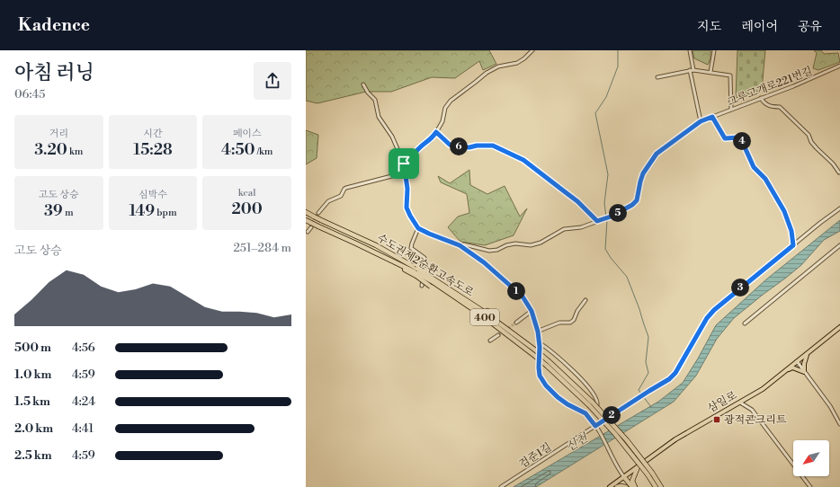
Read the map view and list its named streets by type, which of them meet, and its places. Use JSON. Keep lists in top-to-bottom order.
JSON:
{
  "streets": {
    "highway": ["수도권제2순환고속도로", "400"],
    "main road": ["삼일로"],
    "street": ["그루고개로221번길", "검준1길"]
  },
  "water": ["신천"],
  "places": {
    "transit": ["광적콘크리트"]
  },
  "north": "bottom left",
  "page": {
    "header": "Kadence",
    "nav": ["지도", "레이어", "공유"],
    "heading": ["아침 러닝", "06:45"],
    "stats": [
      ["거리", "3.20 km"],
      ["시간", "15:28"],
      ["페이스", "4:50 /km"],
      ["고도 상승", "39 m"],
      ["심박수", "149 bpm"],
      ["kcal", "200"]
    ],
    "pins": [
      "4",
      "6",
      "5",
      "3",
      "1",
      "2"
    ],
    "chart": ["고도 상승", "251–284 m"],
    "list": [
      {
        "name": "500 m",
        "note": "4:56"
      },
      {
        "name": "1.0 km",
        "note": "4:59"
      },
      {
        "name": "1.5 km",
        "note": "4:24"
      },
      {
        "name": "2.0 km",
        "note": "4:41"
      },
      {
        "name": "2.5 km",
        "note": "4:59"
      }
    ]
  }
}
